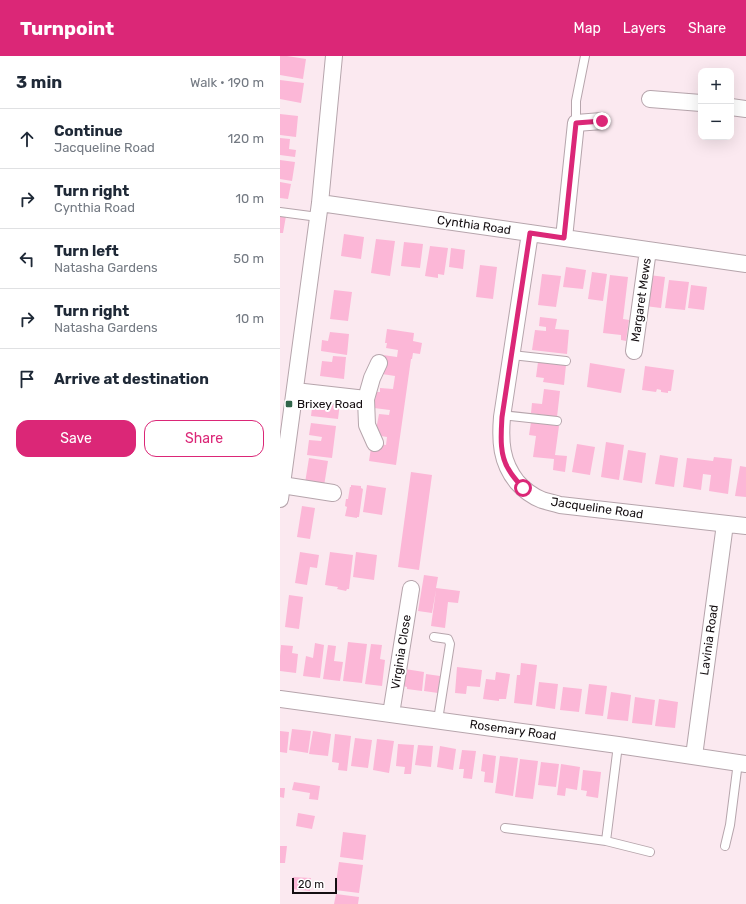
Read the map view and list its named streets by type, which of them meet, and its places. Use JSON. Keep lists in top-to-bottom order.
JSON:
{
  "streets": {
    "street": [
      "Cynthia Road",
      "Margaret Mews",
      "Jacqueline Road",
      "Lavinia Road",
      "Virginia Close",
      "Rosemary Road"
    ]
  },
  "crossings": [
    ["Cynthia Road", "Margaret Mews"],
    ["Cynthia Road", "Jacqueline Road"],
    ["Jacqueline Road", "Lavinia Road"],
    ["Lavinia Road", "Rosemary Road"],
    ["Virginia Close", "Rosemary Road"]
  ],
  "places": {
    "transit": ["Brixey Road"]
  },
  "scale_bar": "20 m",
  "page": {
    "header": "Turnpoint",
    "nav": ["Map", "Layers", "Share"],
    "heading": ["3 min", "Walk · 190 m"],
    "map_buttons": ["+", "−"],
    "list": [
      ["Continue", "Jacqueline Road", "120 m"],
      ["Turn right", "Cynthia Road", "10 m"],
      ["Turn left", "Natasha Gardens", "50 m"],
      ["Turn right", "Natasha Gardens", "10 m"],
      "Arrive at destination"
    ],
    "buttons": ["Save", "Share"],
    "scale": "20 m"
  }
}
